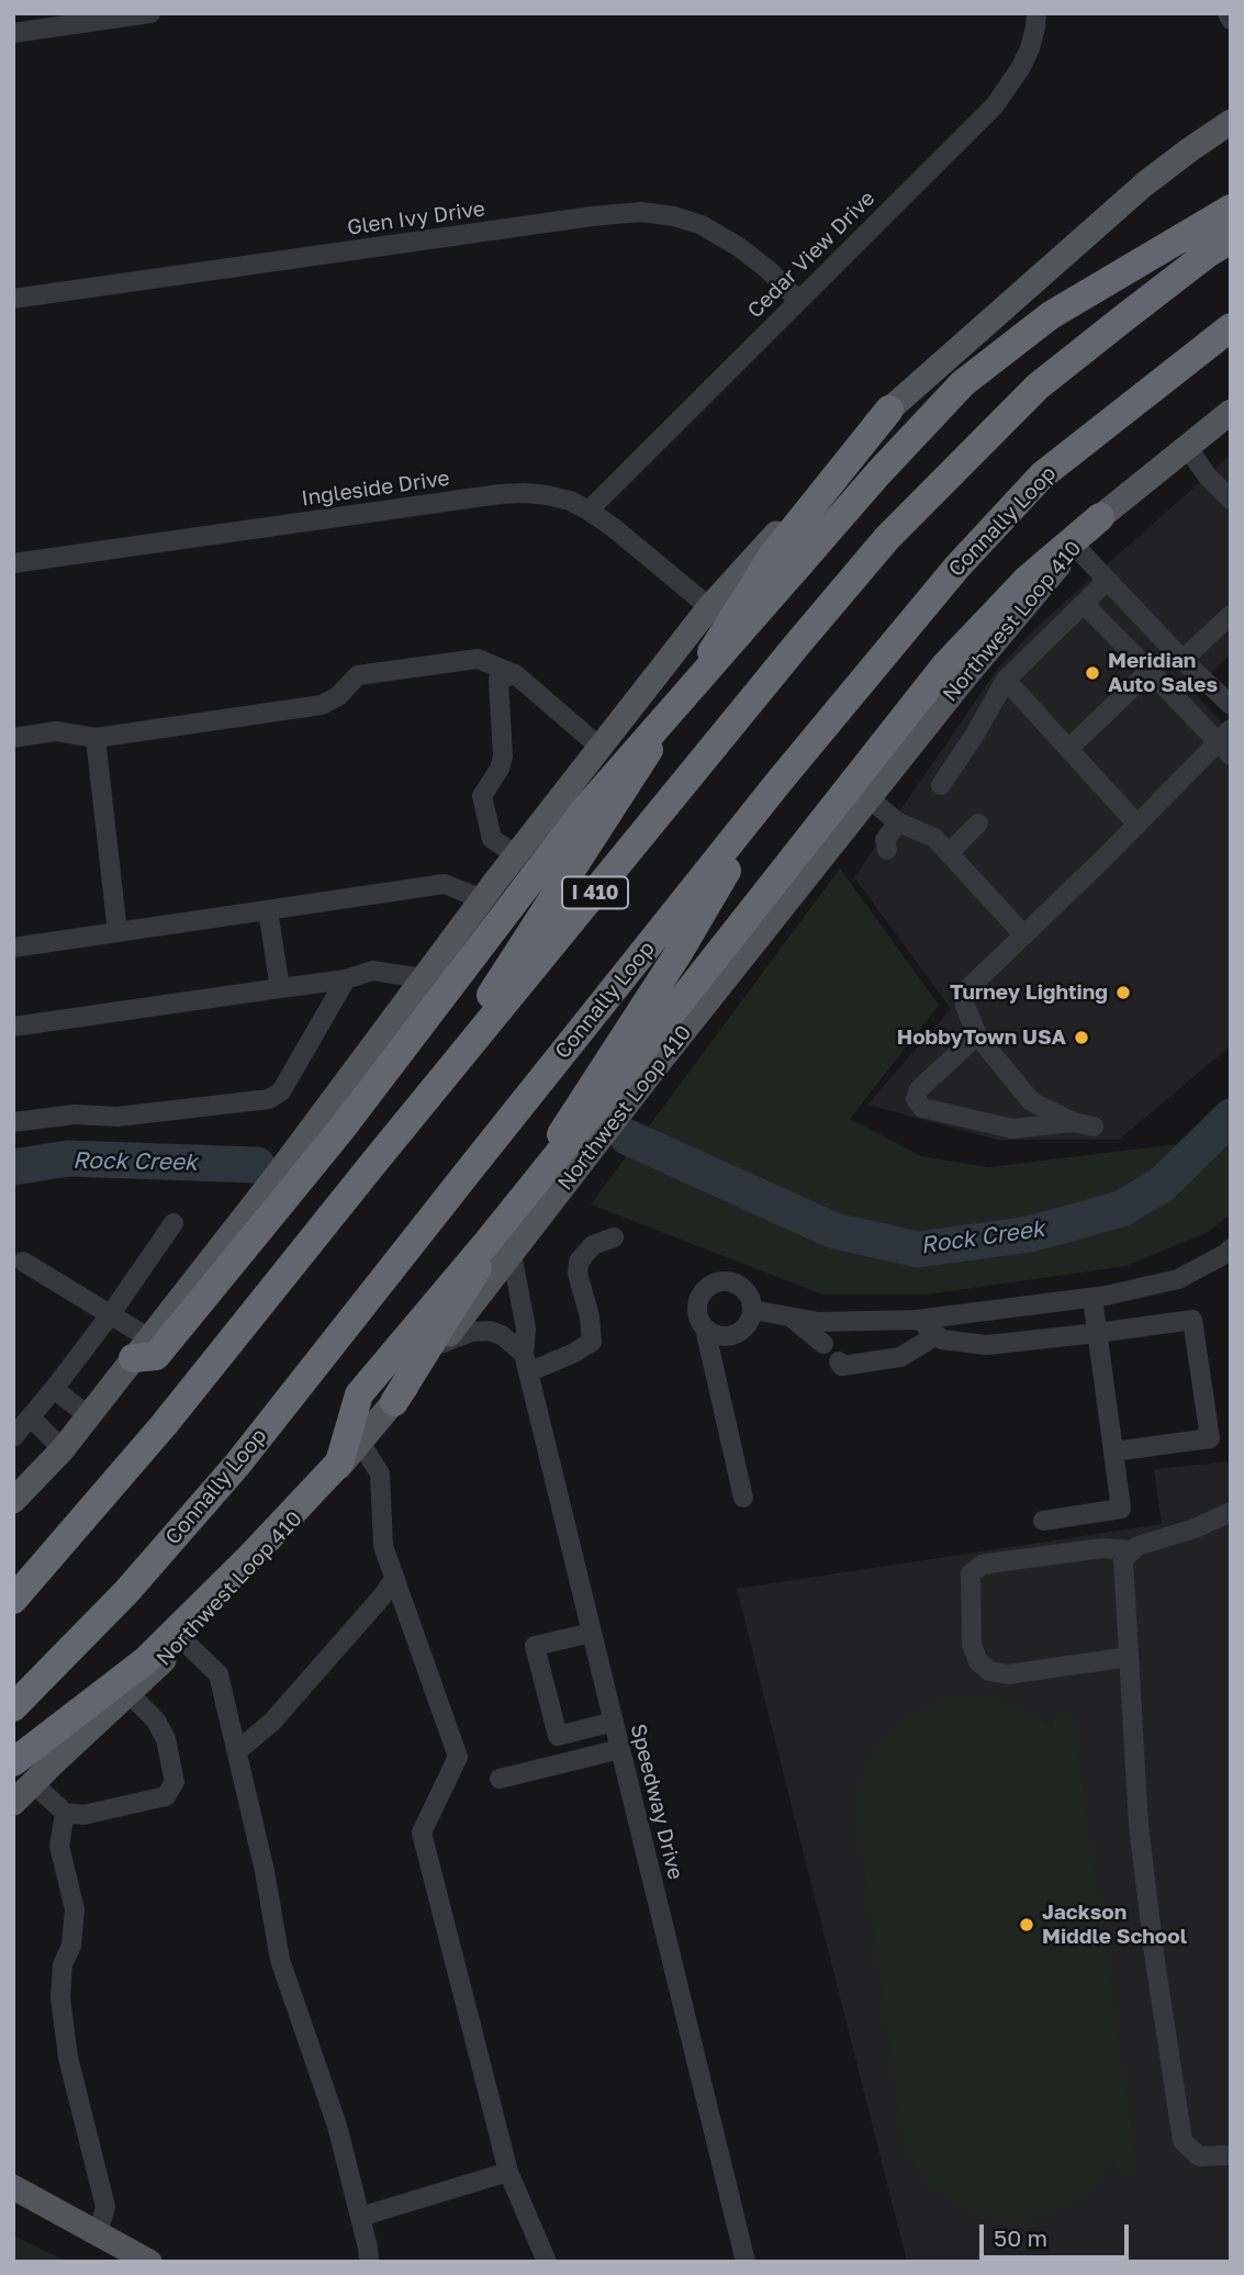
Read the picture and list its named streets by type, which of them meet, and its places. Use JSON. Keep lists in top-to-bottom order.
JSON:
{
  "streets": {
    "highway": ["Connally Loop", "I 410"],
    "main road": ["Northwest Loop 410"],
    "street": [
      "Glen Ivy Drive",
      "Cedar View Drive",
      "Ingleside Drive",
      "Speedway Drive"
    ]
  },
  "crossings": [
    ["Glen Ivy Drive", "Cedar View Drive"],
    ["Cedar View Drive", "Ingleside Drive"],
    ["Northwest Loop 410", "Speedway Drive"]
  ],
  "water": ["Rock Creek"],
  "places": [
    "Meridian Auto Sales",
    "Turney Lighting",
    "HobbyTown USA",
    "Jackson Middle School"
  ],
  "scale_bar": "50 m"
}
